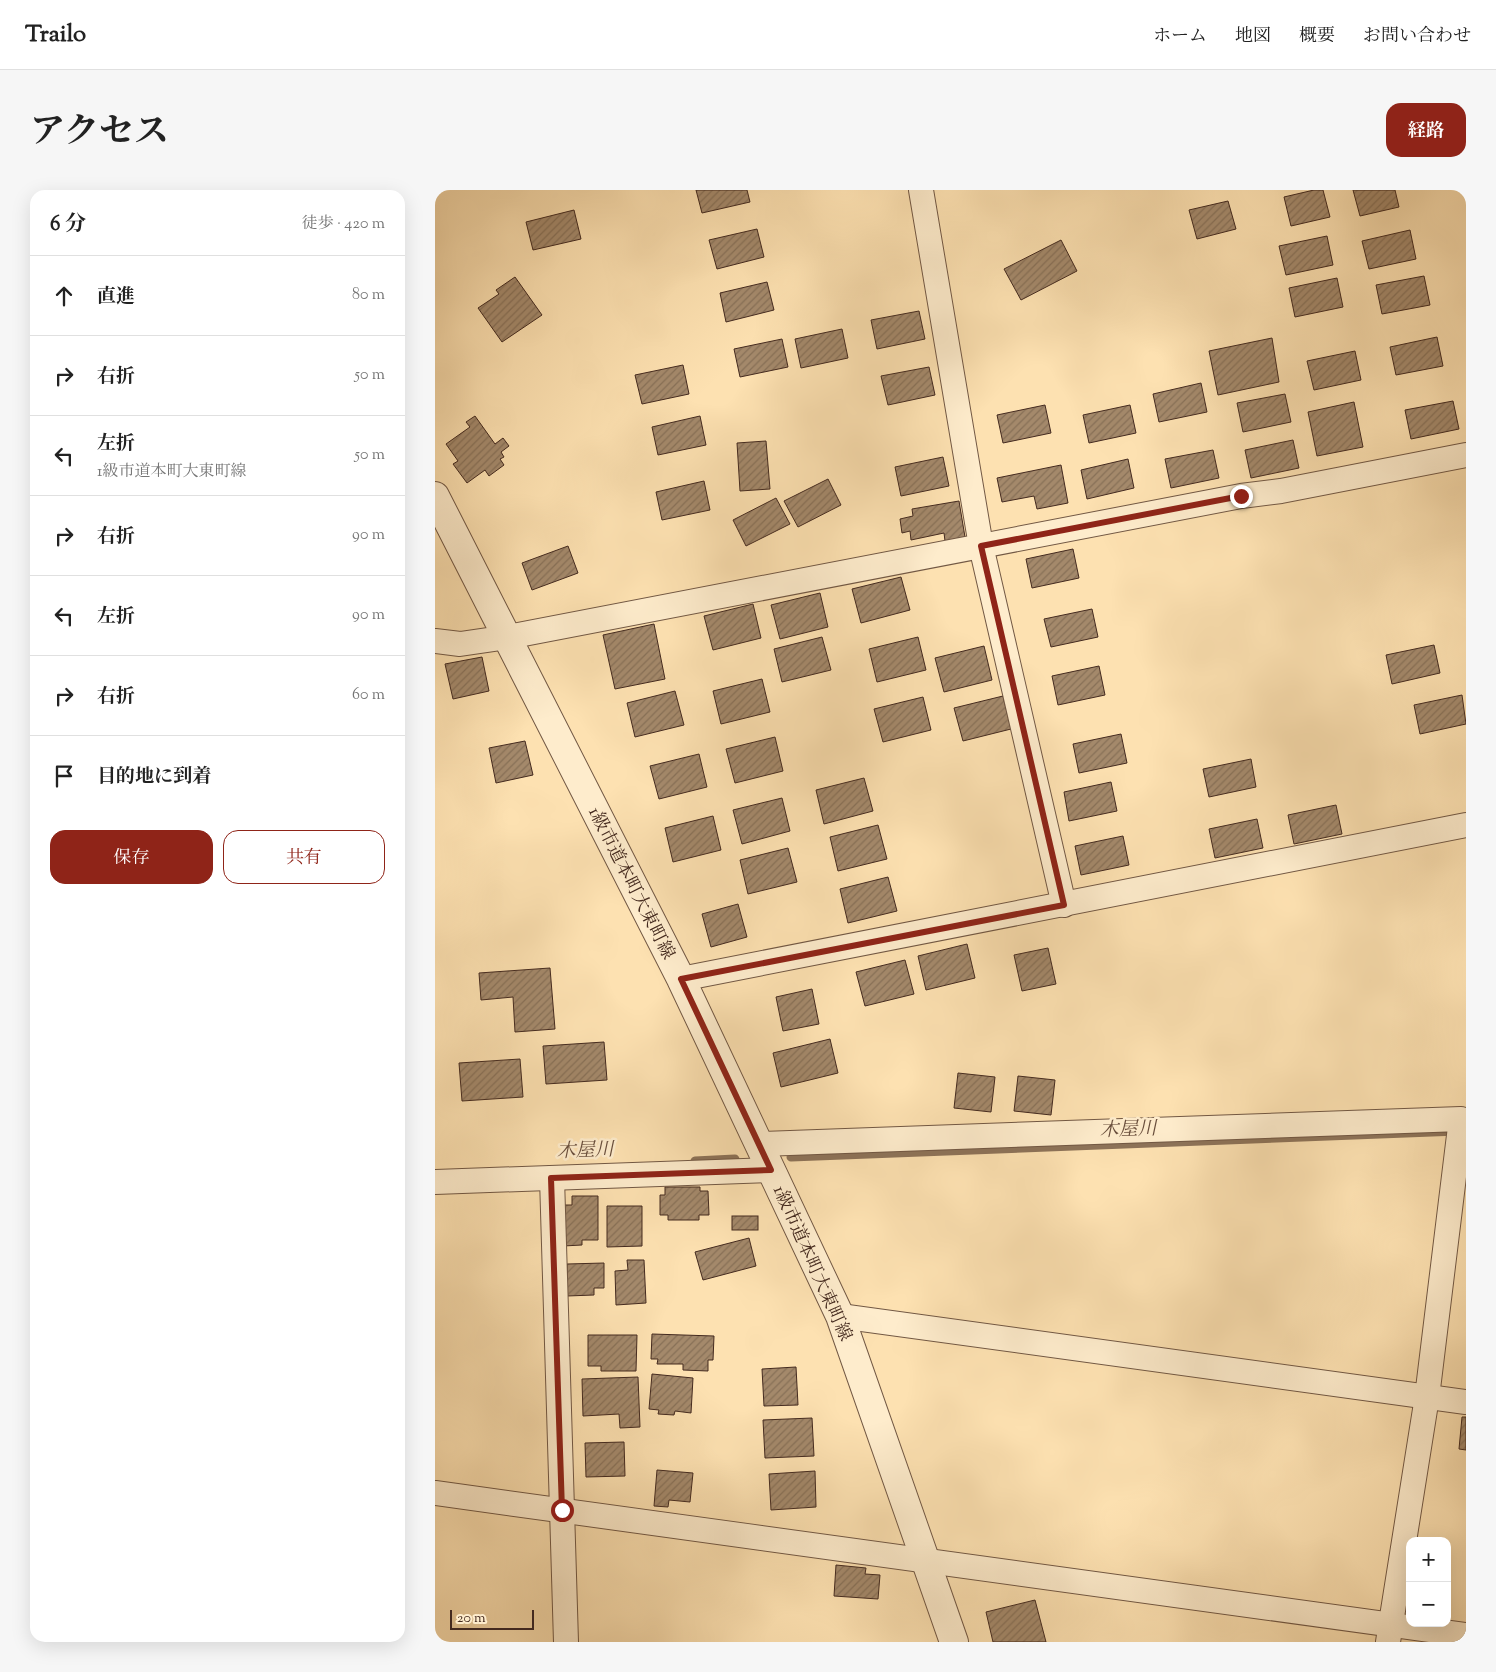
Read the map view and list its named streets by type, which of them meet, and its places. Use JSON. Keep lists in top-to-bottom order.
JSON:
{
  "streets": {
    "street": ["1級市道本町大東町線"]
  },
  "water": ["木屋川"],
  "scale_bar": "20 m",
  "page": {
    "header": "Trailo",
    "nav": [
      "ホーム",
      "地図",
      "概要",
      "お問い合わせ"
    ],
    "title": "アクセス",
    "buttons": [
      "経路",
      ["保存", "共有"]
    ],
    "heading": ["6 分", "徒歩 · 420 m"],
    "list": [
      ["直進", "80 m"],
      ["右折", "50 m"],
      ["左折", "1級市道本町大東町線", "50 m"],
      ["右折", "90 m"],
      ["左折", "90 m"],
      ["右折", "60 m"],
      "目的地に到着"
    ],
    "map_buttons": ["+", "−"],
    "scale": "20 m"
  }
}
